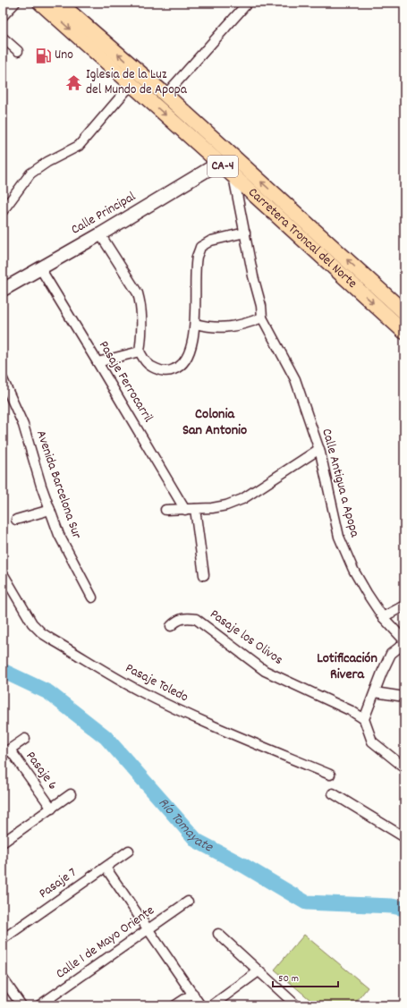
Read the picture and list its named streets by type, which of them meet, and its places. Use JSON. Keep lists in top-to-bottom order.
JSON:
{
  "streets": {
    "main road": ["CA-4", "Carretera Troncal del Norte"],
    "street": [
      "Calle Principal",
      "Pasaje Ferrocarril",
      "Calle Antigua a Apopa",
      "Avenida Barcelona Sur",
      "Pasaje los Olivos",
      "Pasaje Toledo",
      "Pasaje 6",
      "Pasaje 7",
      "Calle 1 de Mayo Oriente"
    ]
  },
  "crossings": [
    ["Calle Principal", "Carretera Troncal del Norte"],
    ["Calle Principal", "Pasaje Ferrocarril"],
    ["Carretera Troncal del Norte", "Calle Antigua a Apopa"]
  ],
  "districts": ["Colonia San Antonio", "Lotificación Rivera"],
  "water": ["Río Tomayate"],
  "places": {
    "fuel station": ["Uno"],
    "temple": ["Iglesia de la Luz del Mundo de Apopa"]
  },
  "scale_bar": "50 m"
}
